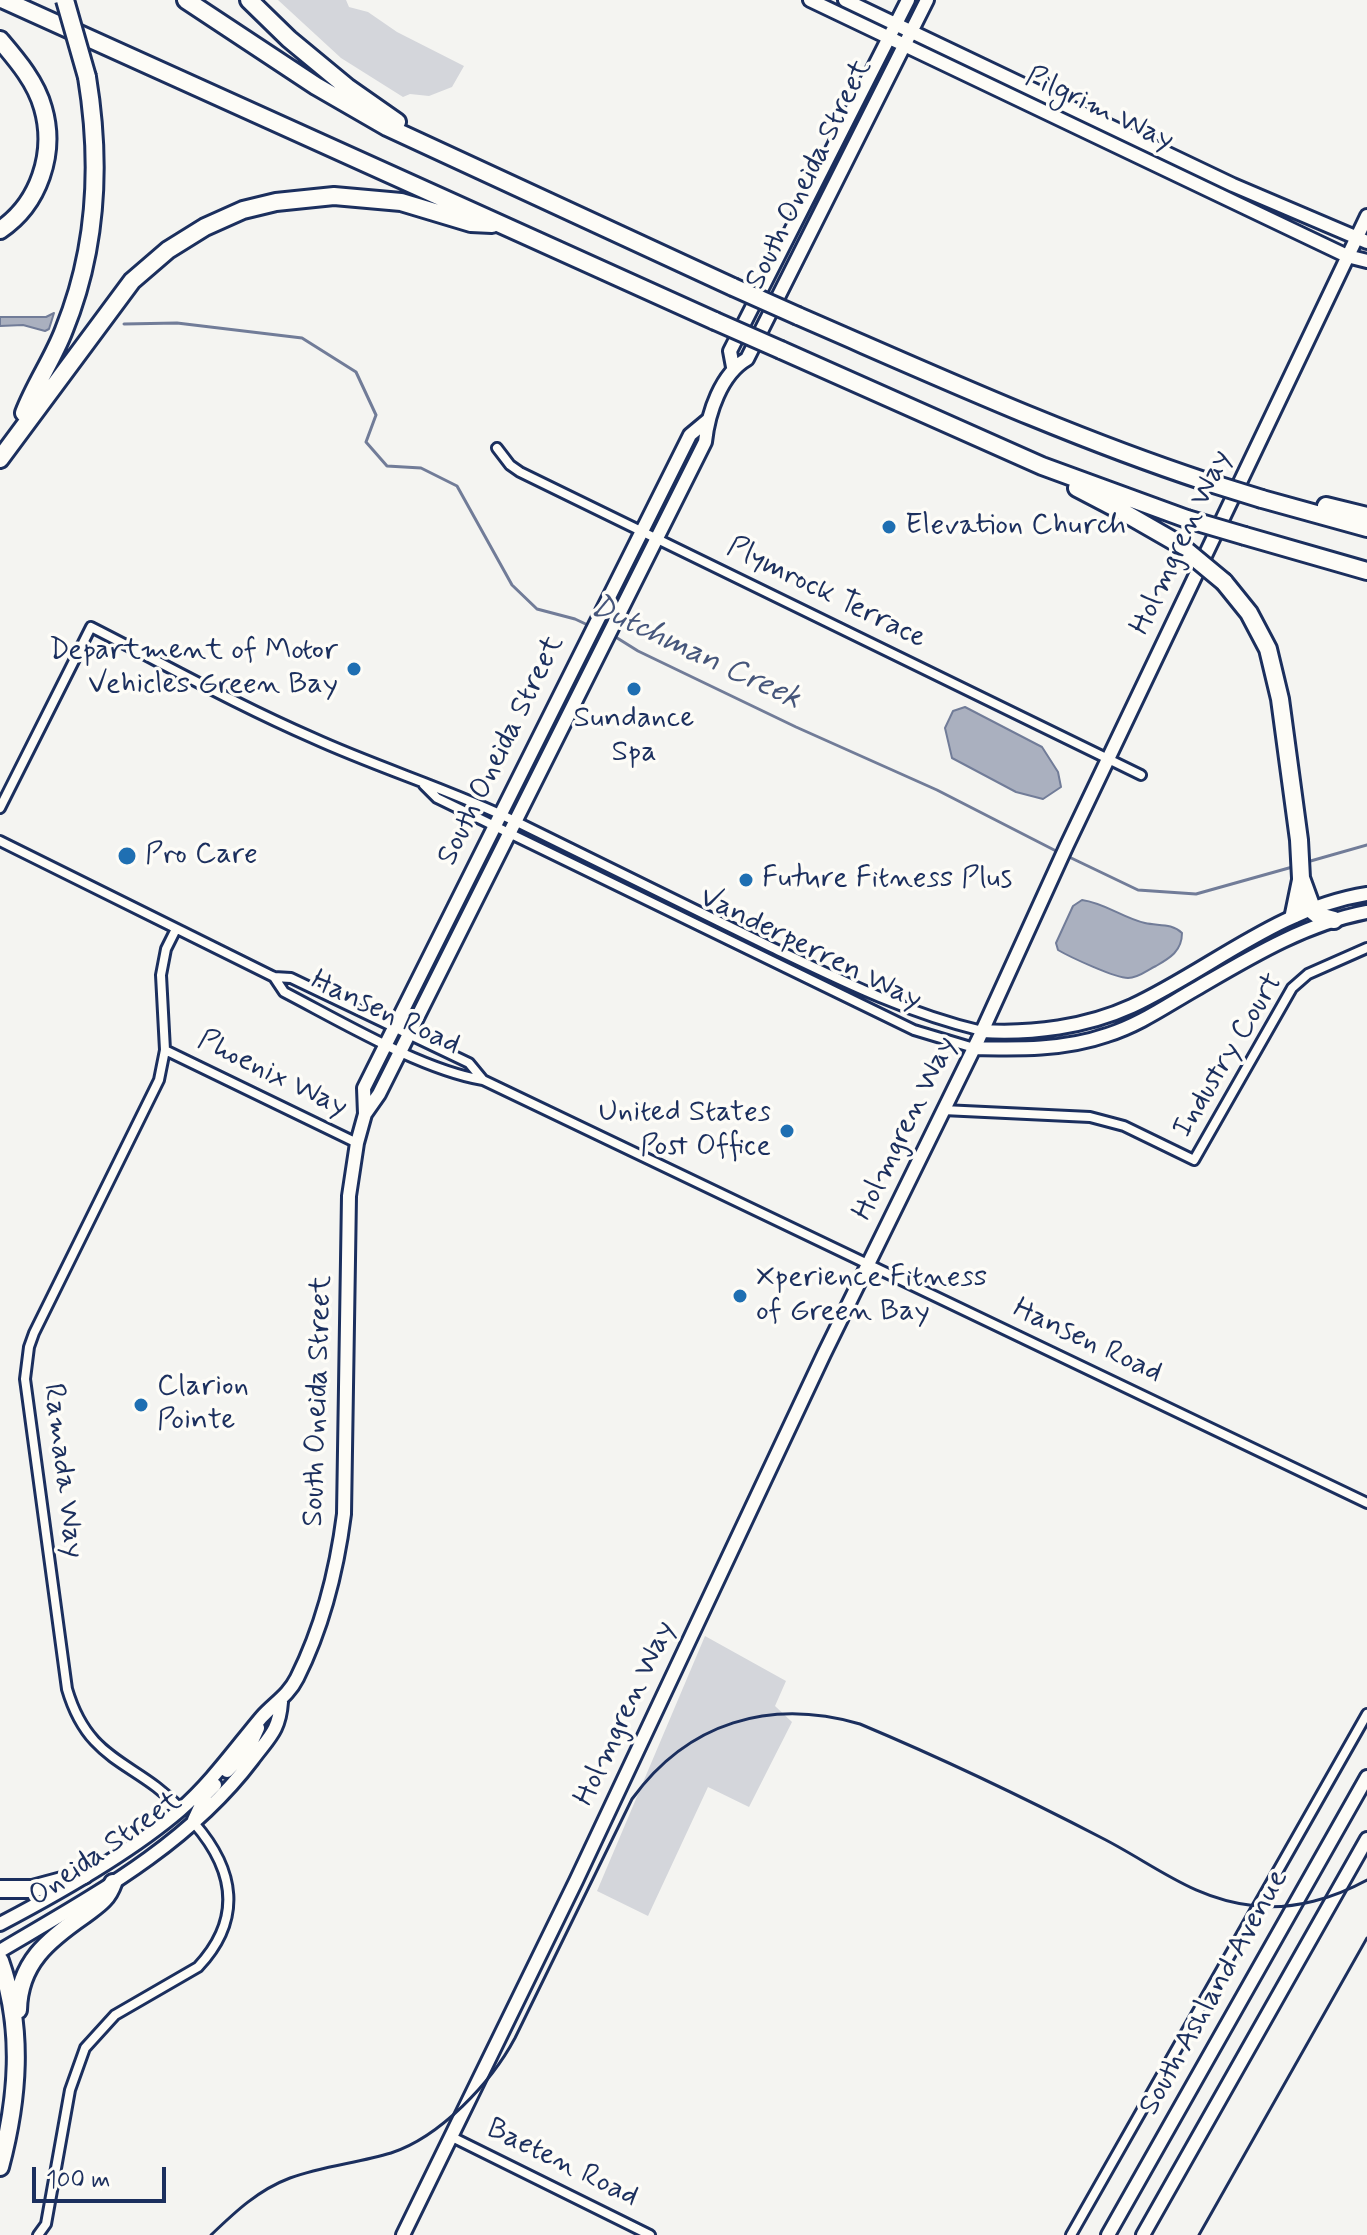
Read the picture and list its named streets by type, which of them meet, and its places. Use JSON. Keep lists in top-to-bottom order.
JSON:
{
  "streets": {
    "street": [
      "Pilgrim Way",
      "South Oneida Street",
      "Holmgren Way",
      "Plymrock Terrace",
      "Vanderperren Way",
      "Hansen Road",
      "Industry Court",
      "Phoenix Way",
      "Ramada Way",
      "Oneida Street",
      "South Ashland Avenue",
      "Baeten Road"
    ]
  },
  "crossings": [
    ["Pilgrim Way", "South Oneida Street"],
    ["Pilgrim Way", "Holmgren Way"],
    ["South Oneida Street", "Plymrock Terrace"],
    ["South Oneida Street", "Vanderperren Way"],
    ["South Oneida Street", "Hansen Road"],
    ["South Oneida Street", "Phoenix Way"],
    ["South Oneida Street", "Ramada Way"],
    ["South Oneida Street", "Oneida Street"],
    ["Holmgren Way", "Plymrock Terrace"],
    ["Holmgren Way", "Vanderperren Way"],
    ["Holmgren Way", "Hansen Road"],
    ["Holmgren Way", "Industry Court"],
    ["Holmgren Way", "Baeten Road"],
    ["Hansen Road", "Ramada Way"],
    ["Phoenix Way", "Ramada Way"]
  ],
  "water": ["Dutchman Creek"],
  "places": [
    "Elevation Church",
    "Department of Motor Vehicles Green Bay",
    "Sundance Spa",
    "Pro Care",
    "Future Fitness Plus",
    "United States Post Office",
    "Xperience Fitness of Green Bay",
    "Clarion Pointe"
  ],
  "scale_bar": "100 m"
}
